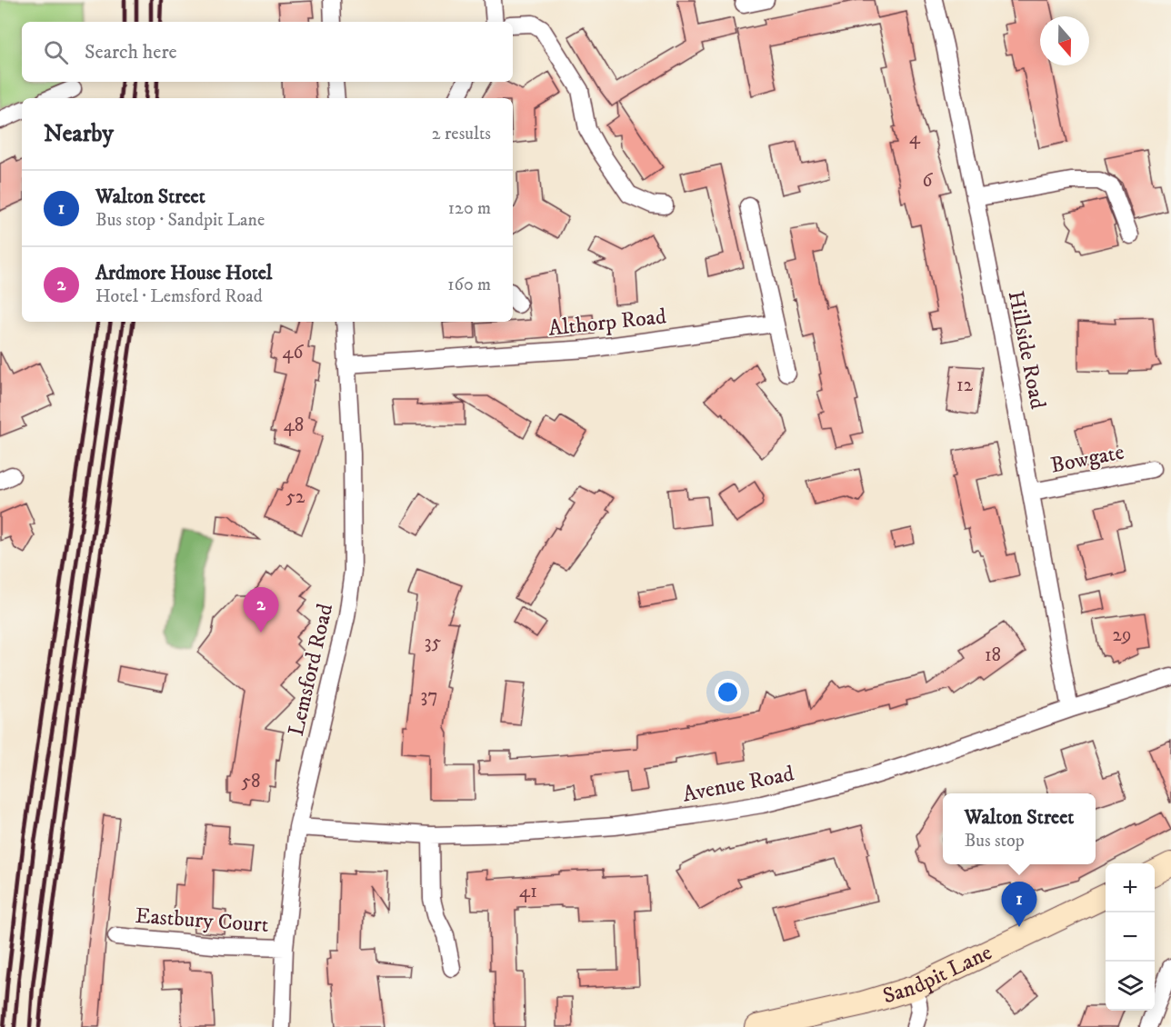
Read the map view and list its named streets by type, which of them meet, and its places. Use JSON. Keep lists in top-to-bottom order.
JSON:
{
  "streets": {
    "street": [
      "Althorp Road",
      "Hillside Road",
      "Bowgate",
      "Lemsford Road",
      "Avenue Road",
      "Eastbury Court",
      "Sandpit Lane"
    ]
  },
  "crossings": [
    ["Althorp Road", "Lemsford Road"],
    ["Hillside Road", "Bowgate"],
    ["Hillside Road", "Avenue Road"],
    ["Lemsford Road", "Avenue Road"],
    ["Lemsford Road", "Eastbury Court"]
  ],
  "house_numbers": [
    "4",
    "6",
    "46",
    "12",
    "48",
    "52",
    "29",
    "35",
    "18",
    "37",
    "58",
    "41"
  ],
  "north": "bottom",
  "page": {
    "search": "Search here",
    "heading": ["Nearby", "2 results"],
    "list": [
      {
        "mark": "1",
        "name": "Walton Street",
        "note": "Bus stop · Sandpit Lane",
        "value": "120 m"
      },
      {
        "mark": "2",
        "name": "Ardmore House Hotel",
        "note": "Hotel · Lemsford Road",
        "value": "160 m"
      }
    ],
    "pins": ["2", "1"],
    "popup": ["Walton Street", "Bus stop"],
    "map_buttons": ["+", "−"]
  }
}
